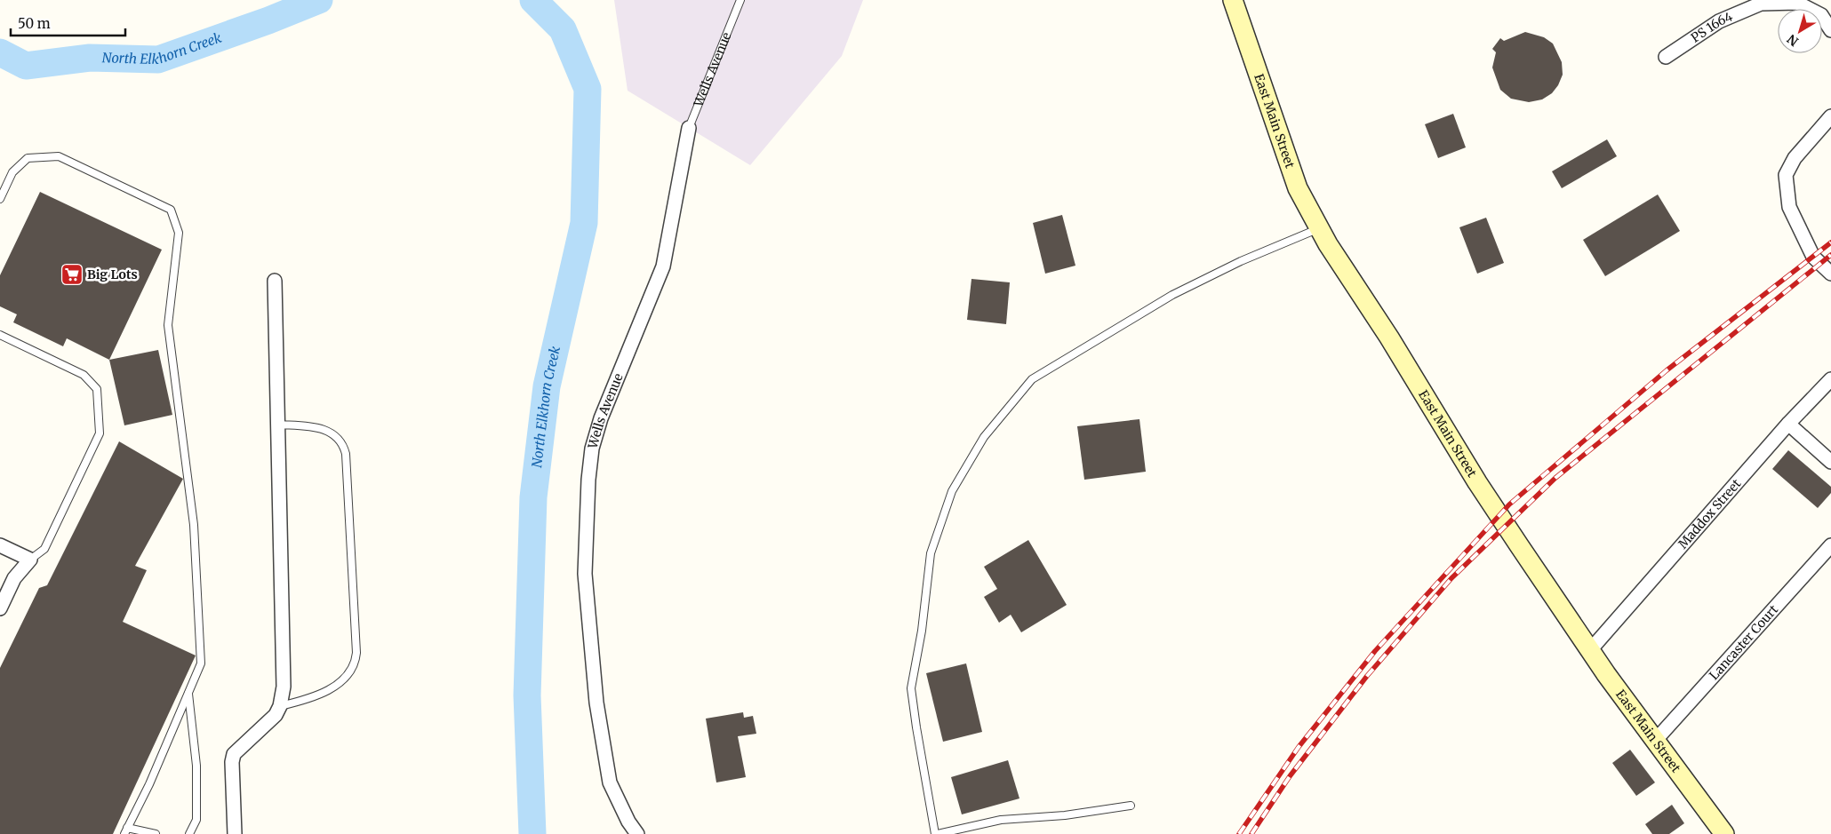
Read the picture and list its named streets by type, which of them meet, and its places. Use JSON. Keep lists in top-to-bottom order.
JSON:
{
  "streets": {
    "street": [
      "PS 1664",
      "Wells Avenue",
      "East Main Street",
      "Maddox Street",
      "Lancaster Court"
    ]
  },
  "crossings": [
    ["East Main Street", "Maddox Street"],
    ["East Main Street", "Lancaster Court"]
  ],
  "water": ["North Elkhorn Creek"],
  "places": {
    "supermarket": ["Big Lots"]
  },
  "scale_bar": "50 m",
  "north": "bottom left"
}
